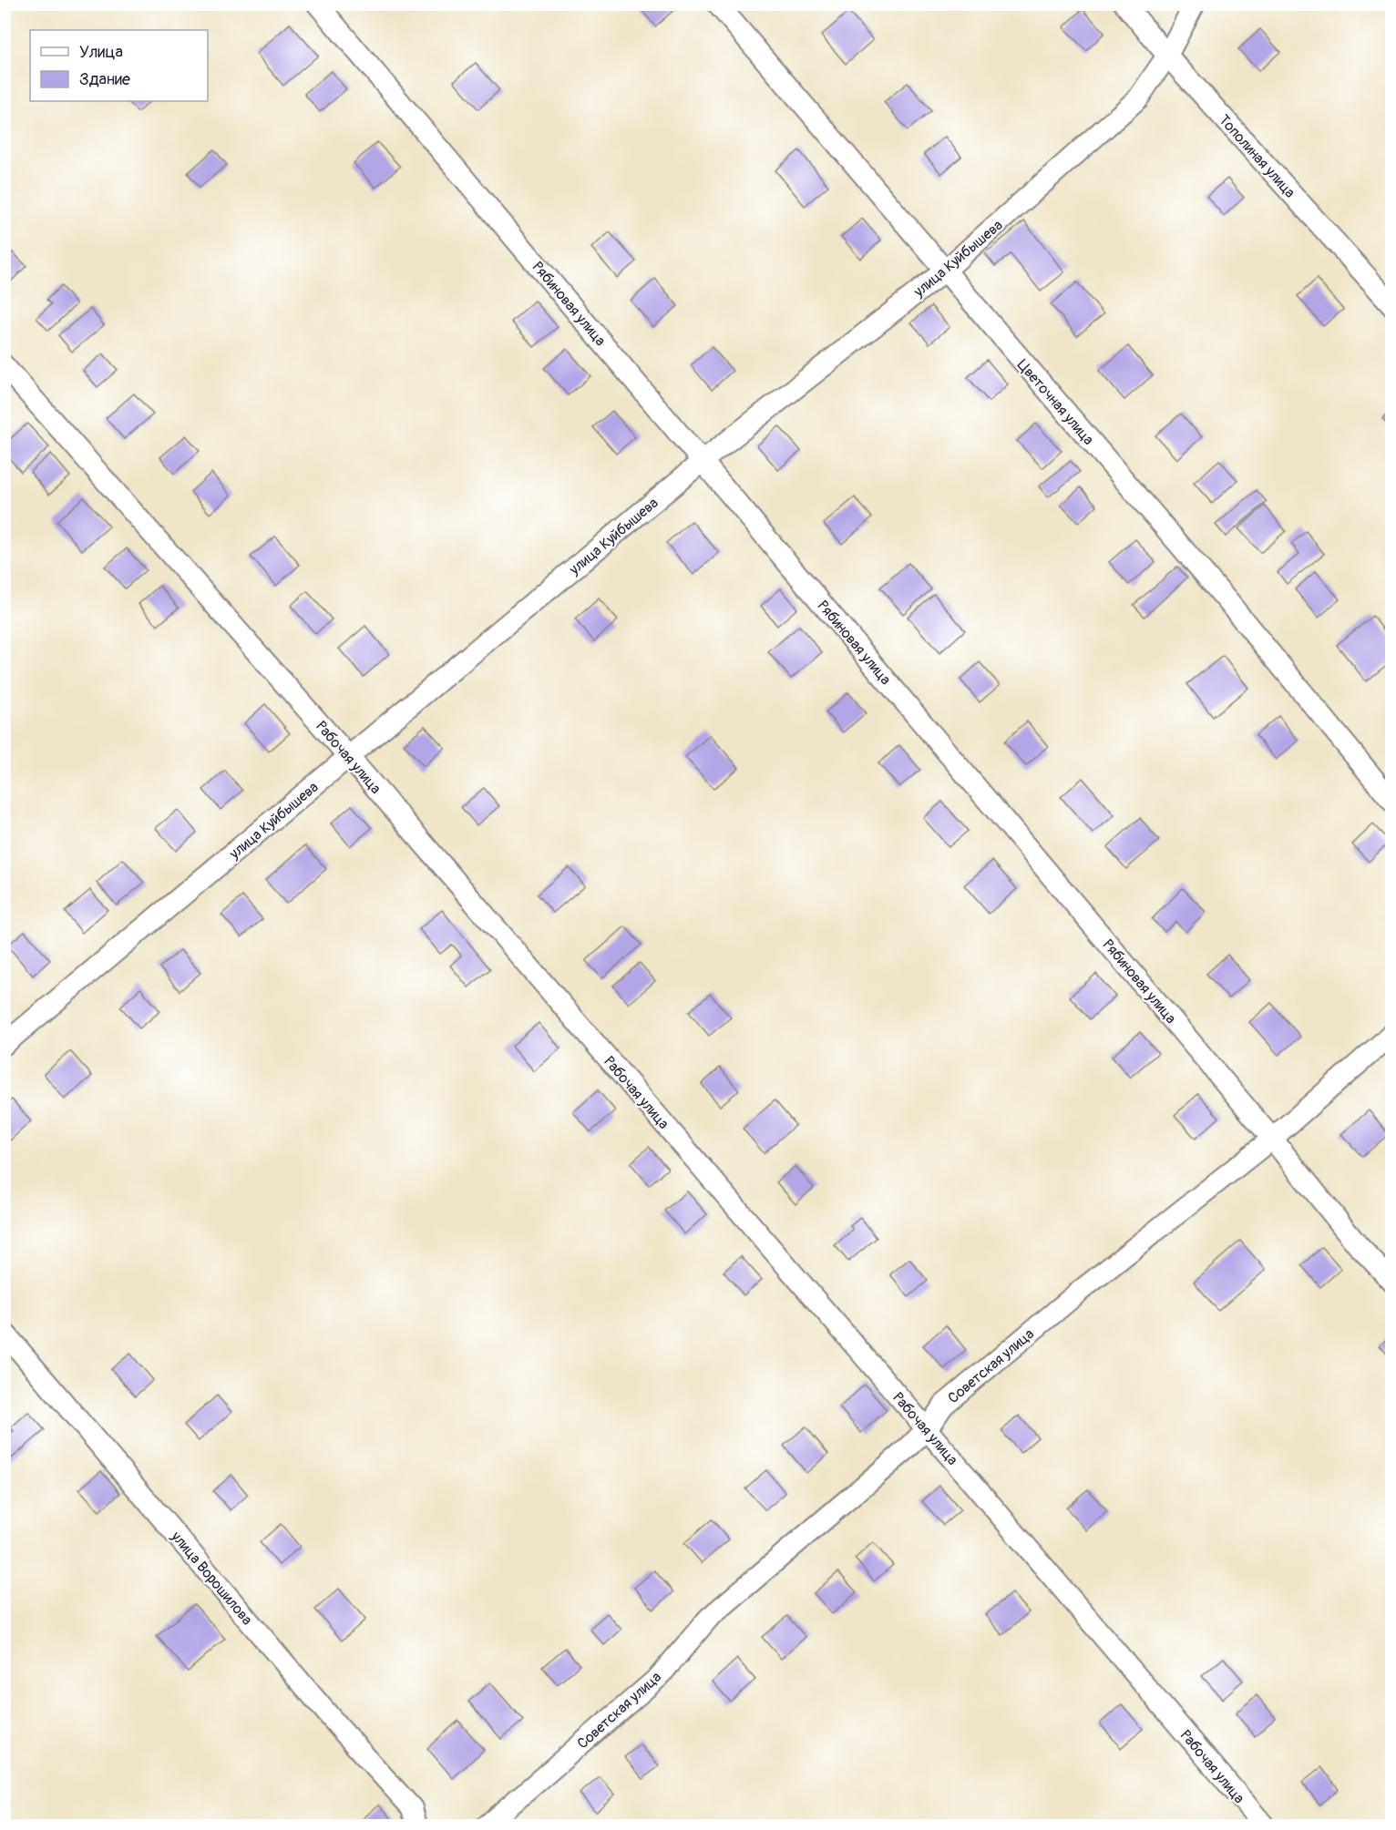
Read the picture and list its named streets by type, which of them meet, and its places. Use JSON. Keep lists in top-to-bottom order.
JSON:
{
  "streets": {
    "street": [
      "Тополиная улица",
      "улица Куйбышева",
      "Рябиновая улица",
      "Цветочная улица",
      "Рабочая улица",
      "Советская улица",
      "улица Ворошилова"
    ]
  },
  "crossings": [
    ["Тополиная улица", "улица Куйбышева"],
    ["улица Куйбышева", "Рябиновая улица"],
    ["улица Куйбышева", "Цветочная улица"],
    ["улица Куйбышева", "Рабочая улица"],
    ["Рябиновая улица", "Советская улица"],
    ["Рабочая улица", "Советская улица"]
  ],
  "legend": ["Улица", "Здание"]
}
